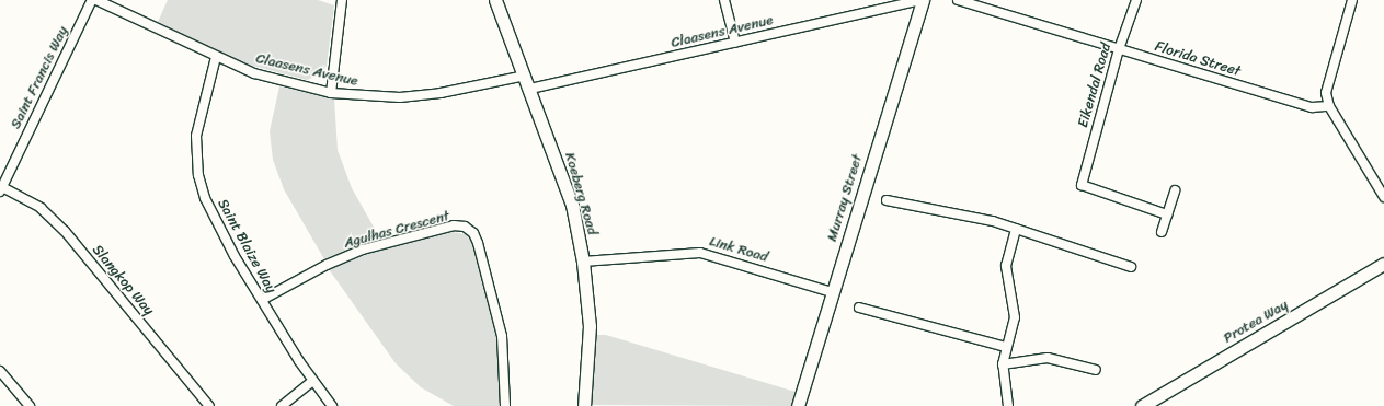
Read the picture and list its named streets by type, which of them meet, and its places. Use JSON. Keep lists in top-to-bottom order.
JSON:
{
  "streets": {
    "street": [
      "Claasens Avenue",
      "Florida Street",
      "Saint Francis Way",
      "Eikendal Road",
      "Koeberg Road",
      "Murray Street",
      "Agulhas Crescent",
      "Saint Blaize Way",
      "Link Road",
      "Slangkop Way",
      "Protea Way"
    ]
  },
  "crossings": [
    ["Claasens Avenue", "Koeberg Road"],
    ["Claasens Avenue", "Murray Street"],
    ["Claasens Avenue", "Saint Blaize Way"],
    ["Florida Street", "Eikendal Road"],
    ["Saint Francis Way", "Slangkop Way"],
    ["Koeberg Road", "Link Road"],
    ["Murray Street", "Link Road"],
    ["Agulhas Crescent", "Saint Blaize Way"]
  ]
}
